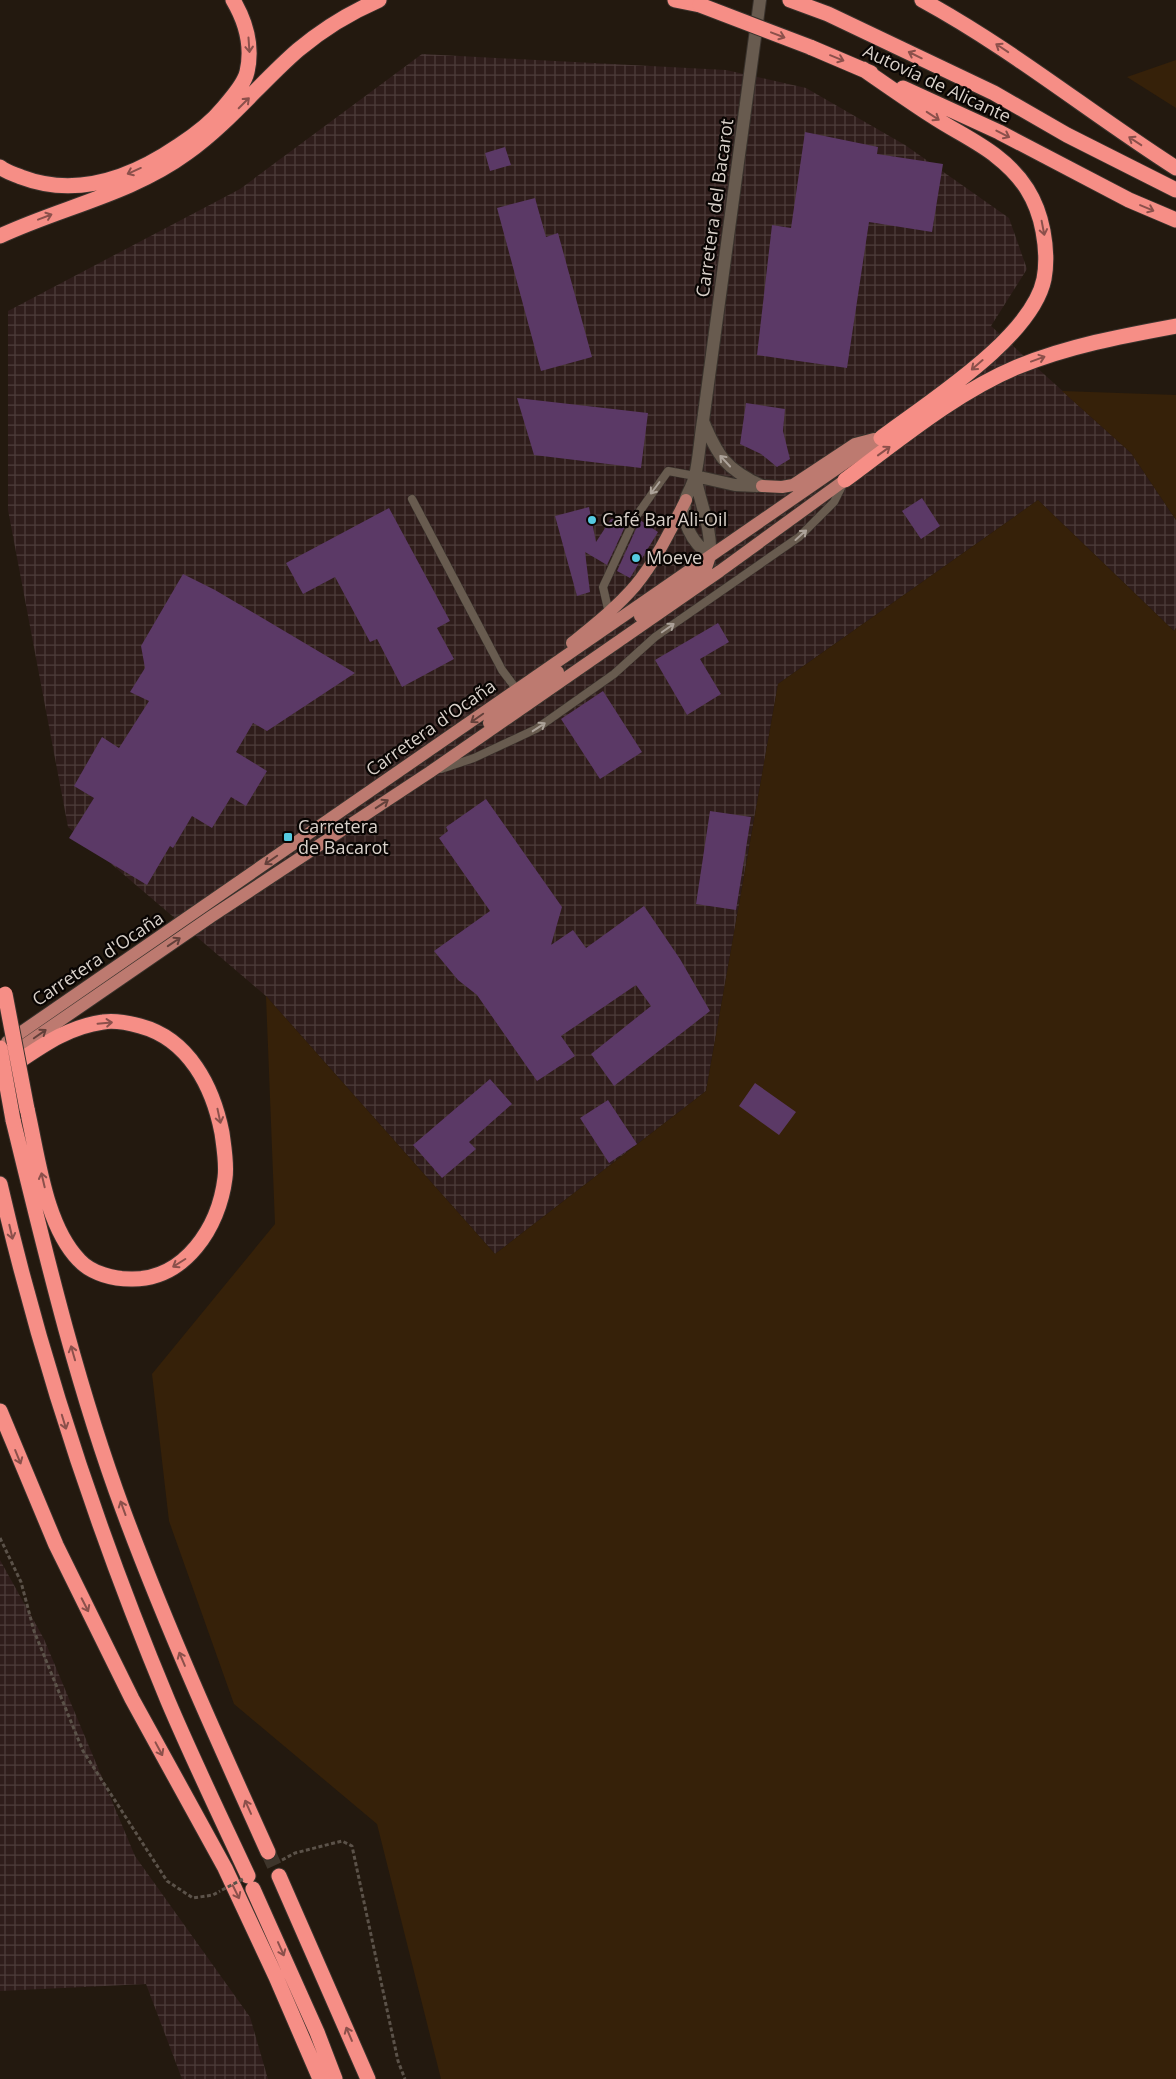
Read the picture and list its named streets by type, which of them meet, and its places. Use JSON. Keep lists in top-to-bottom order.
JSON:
{
  "streets": {
    "highway": ["Autovía de Alicante"],
    "main road": ["Carretera d'Ocaña"],
    "street": ["Carretera del Bacarot"]
  },
  "crossings": [
    ["Carretera del Bacarot", "Carretera d'Ocaña"]
  ],
  "places": {
    "other": ["Café Bar Ali-Oil", "Moeve"],
    "transit": ["Carretera de Bacarot"]
  }
}
